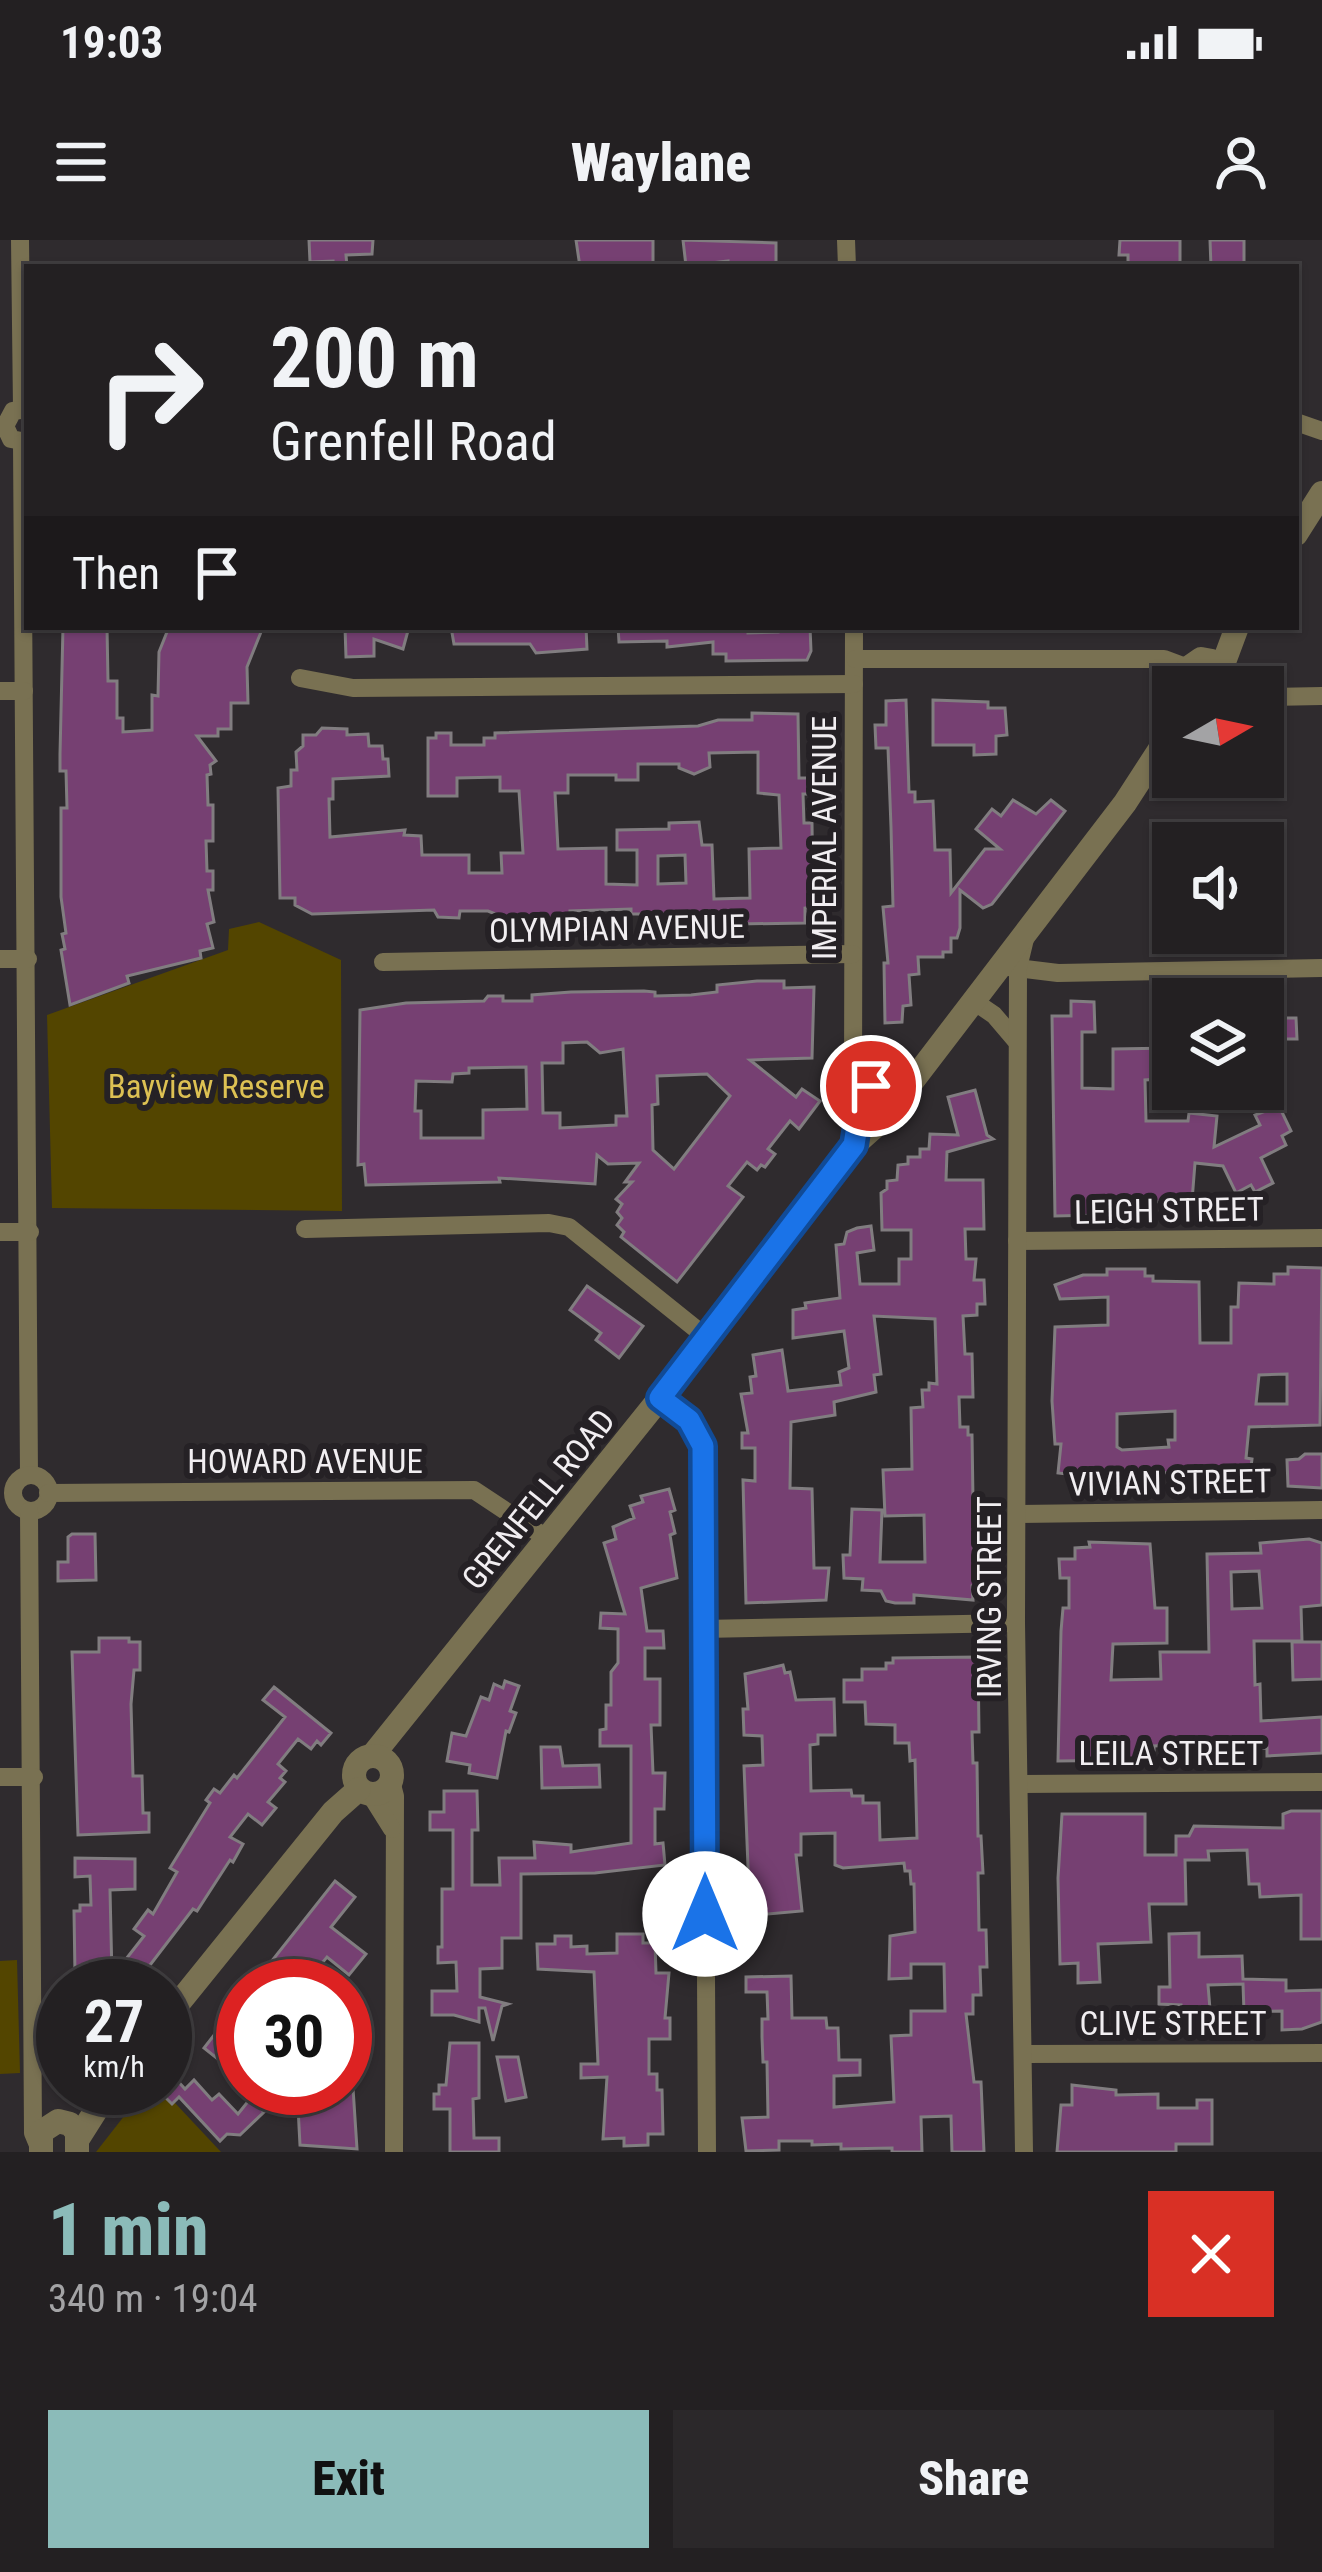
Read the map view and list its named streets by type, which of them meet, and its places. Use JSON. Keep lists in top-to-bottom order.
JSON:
{
  "streets": {
    "street": [
      "IMPERIAL AVENUE",
      "OLYMPIAN AVENUE",
      "LEIGH STREET",
      "HOWARD AVENUE",
      "VIVIAN STREET",
      "GRENFELL ROAD",
      "IRVING STREET",
      "LEILA STREET",
      "CLIVE STREET"
    ]
  },
  "crossings": [
    ["IMPERIAL AVENUE", "OLYMPIAN AVENUE"],
    ["IMPERIAL AVENUE", "GRENFELL ROAD"],
    ["LEIGH STREET", "IRVING STREET"],
    ["HOWARD AVENUE", "GRENFELL ROAD"],
    ["VIVIAN STREET", "IRVING STREET"],
    ["GRENFELL ROAD", "IRVING STREET"],
    ["IRVING STREET", "LEILA STREET"],
    ["IRVING STREET", "CLIVE STREET"]
  ],
  "parks": ["Bayview Reserve"],
  "north": "right",
  "page": {
    "status": "19:03",
    "header": "Waylane",
    "turn": ["200 m", "Grenfell Road"],
    "then": "Then",
    "speed": "27 km/h",
    "limit": "30",
    "heading": ["1 min", "340 m · 19:04"],
    "buttons": ["Exit", "Share"]
  }
}
